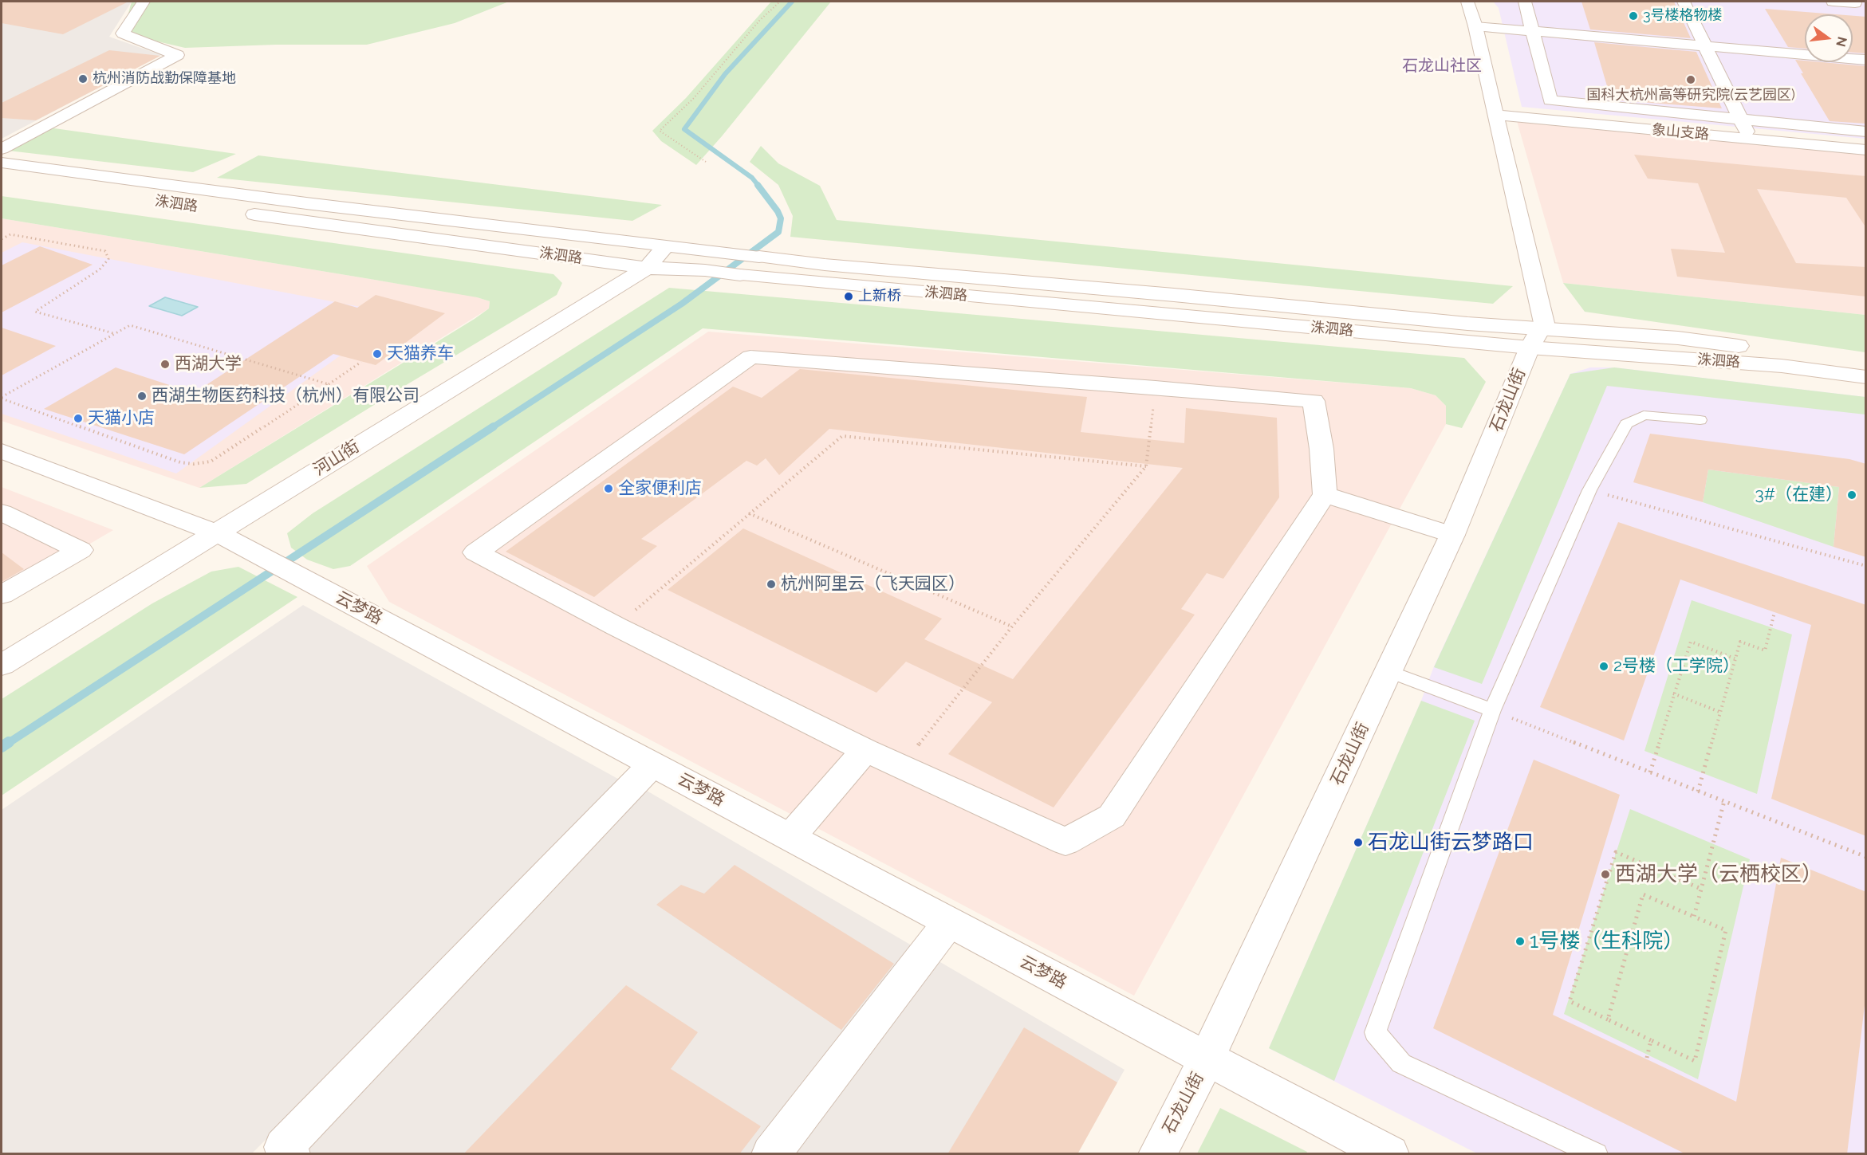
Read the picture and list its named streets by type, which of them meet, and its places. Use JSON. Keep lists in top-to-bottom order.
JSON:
{
  "streets": {
    "street": [
      "象山支路",
      "洙泗路",
      "石龙山街",
      "河山街",
      "云梦路"
    ]
  },
  "crossings": [
    ["象山支路", "石龙山街"],
    ["洙泗路", "石龙山街"],
    ["洙泗路", "河山街"],
    ["石龙山街", "云梦路"],
    ["河山街", "云梦路"]
  ],
  "districts": ["石龙山社区"],
  "places": [
    "3号楼格物楼",
    "杭州消防战勤保障基地",
    "国科大杭州高等研究院(云艺园区)",
    "上新桥",
    "天猫养车",
    "西湖大学",
    "西湖生物医药科技（杭州）有限公司",
    "天猫小店",
    "全家便利店",
    "3#（在建）",
    "杭州阿里云（飞天园区）",
    "2号楼（工学院）",
    "石龙山街云梦路口",
    "西湖大学（云栖校区）",
    "1号楼（生科院）"
  ],
  "north": "right"
}
